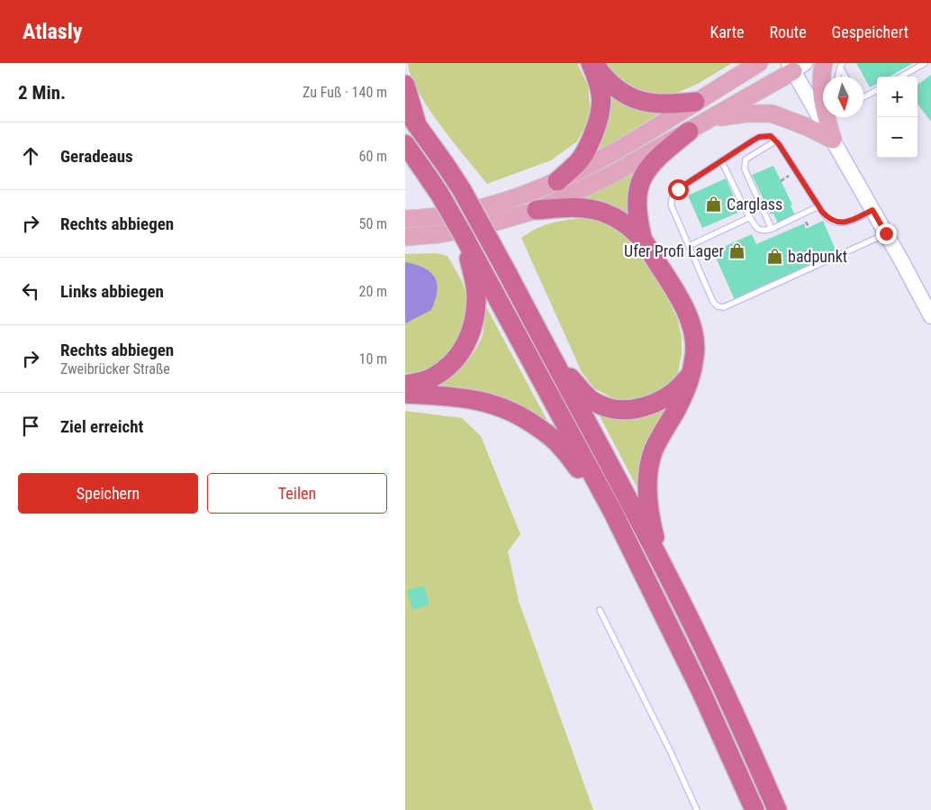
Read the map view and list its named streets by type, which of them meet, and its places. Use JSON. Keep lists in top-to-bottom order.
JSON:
{
  "places": {
    "shop": ["Carglass", "Ufer Profi Lager", "badpunkt"]
  },
  "north": "bottom",
  "page": {
    "header": "Atlasly",
    "nav": ["Karte", "Route", "Gespeichert"],
    "heading": ["2 Min.", "Zu Fuß · 140 m"],
    "map_buttons": ["+", "−"],
    "list": [
      ["Geradeaus", "60 m"],
      ["Rechts abbiegen", "50 m"],
      ["Links abbiegen", "20 m"],
      ["Rechts abbiegen", "Zweibrücker Straße", "10 m"],
      "Ziel erreicht"
    ],
    "buttons": ["Speichern", "Teilen"]
  }
}
